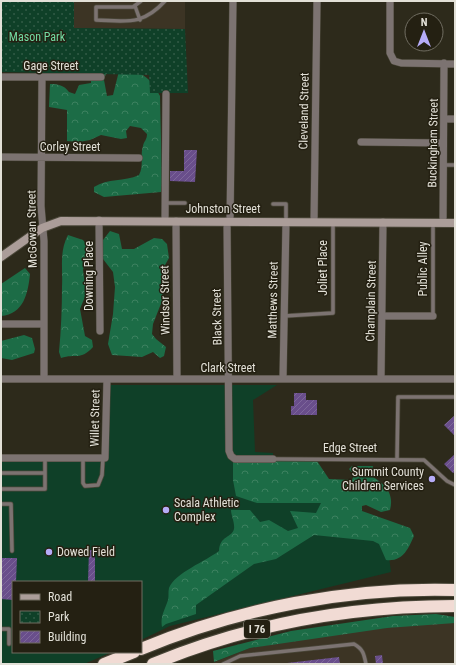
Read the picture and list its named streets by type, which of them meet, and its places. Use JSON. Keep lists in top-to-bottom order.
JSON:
{
  "streets": {
    "highway": ["I 76"],
    "main road": ["Johnston Street"],
    "street": [
      "Gage Street",
      "Cleveland Street",
      "Buckingham Street",
      "Corley Street",
      "McGowan Street",
      "Downing Place",
      "Windsor Street",
      "Matthews Street",
      "Champlain Street",
      "Black Street",
      "Clark Street",
      "Willet Street",
      "Edge Street"
    ],
    "lane": ["Joliet Place", "Public Alley"]
  },
  "crossings": [
    ["Gage Street", "McGowan Street"],
    ["Cleveland Street", "Johnston Street"],
    ["Buckingham Street", "Johnston Street"],
    ["Corley Street", "McGowan Street"],
    ["Johnston Street", "McGowan Street"],
    ["Johnston Street", "Joliet Place"],
    ["Johnston Street", "Public Alley"],
    ["Johnston Street", "Downing Place"],
    ["Johnston Street", "Windsor Street"],
    ["Johnston Street", "Matthews Street"],
    ["Johnston Street", "Champlain Street"],
    ["Johnston Street", "Black Street"],
    ["McGowan Street", "Clark Street"],
    ["Joliet Place", "Matthews Street"],
    ["Windsor Street", "Clark Street"],
    ["Matthews Street", "Clark Street"],
    ["Champlain Street", "Clark Street"],
    ["Black Street", "Clark Street"],
    ["Black Street", "Edge Street"],
    ["Clark Street", "Willet Street"]
  ],
  "parks": ["Mason Park"],
  "places": ["Summit County Children Services", "Scala Athletic Complex", "Dowed Field"],
  "legend": ["Road", "Park", "Building"],
  "north": "top"
}
